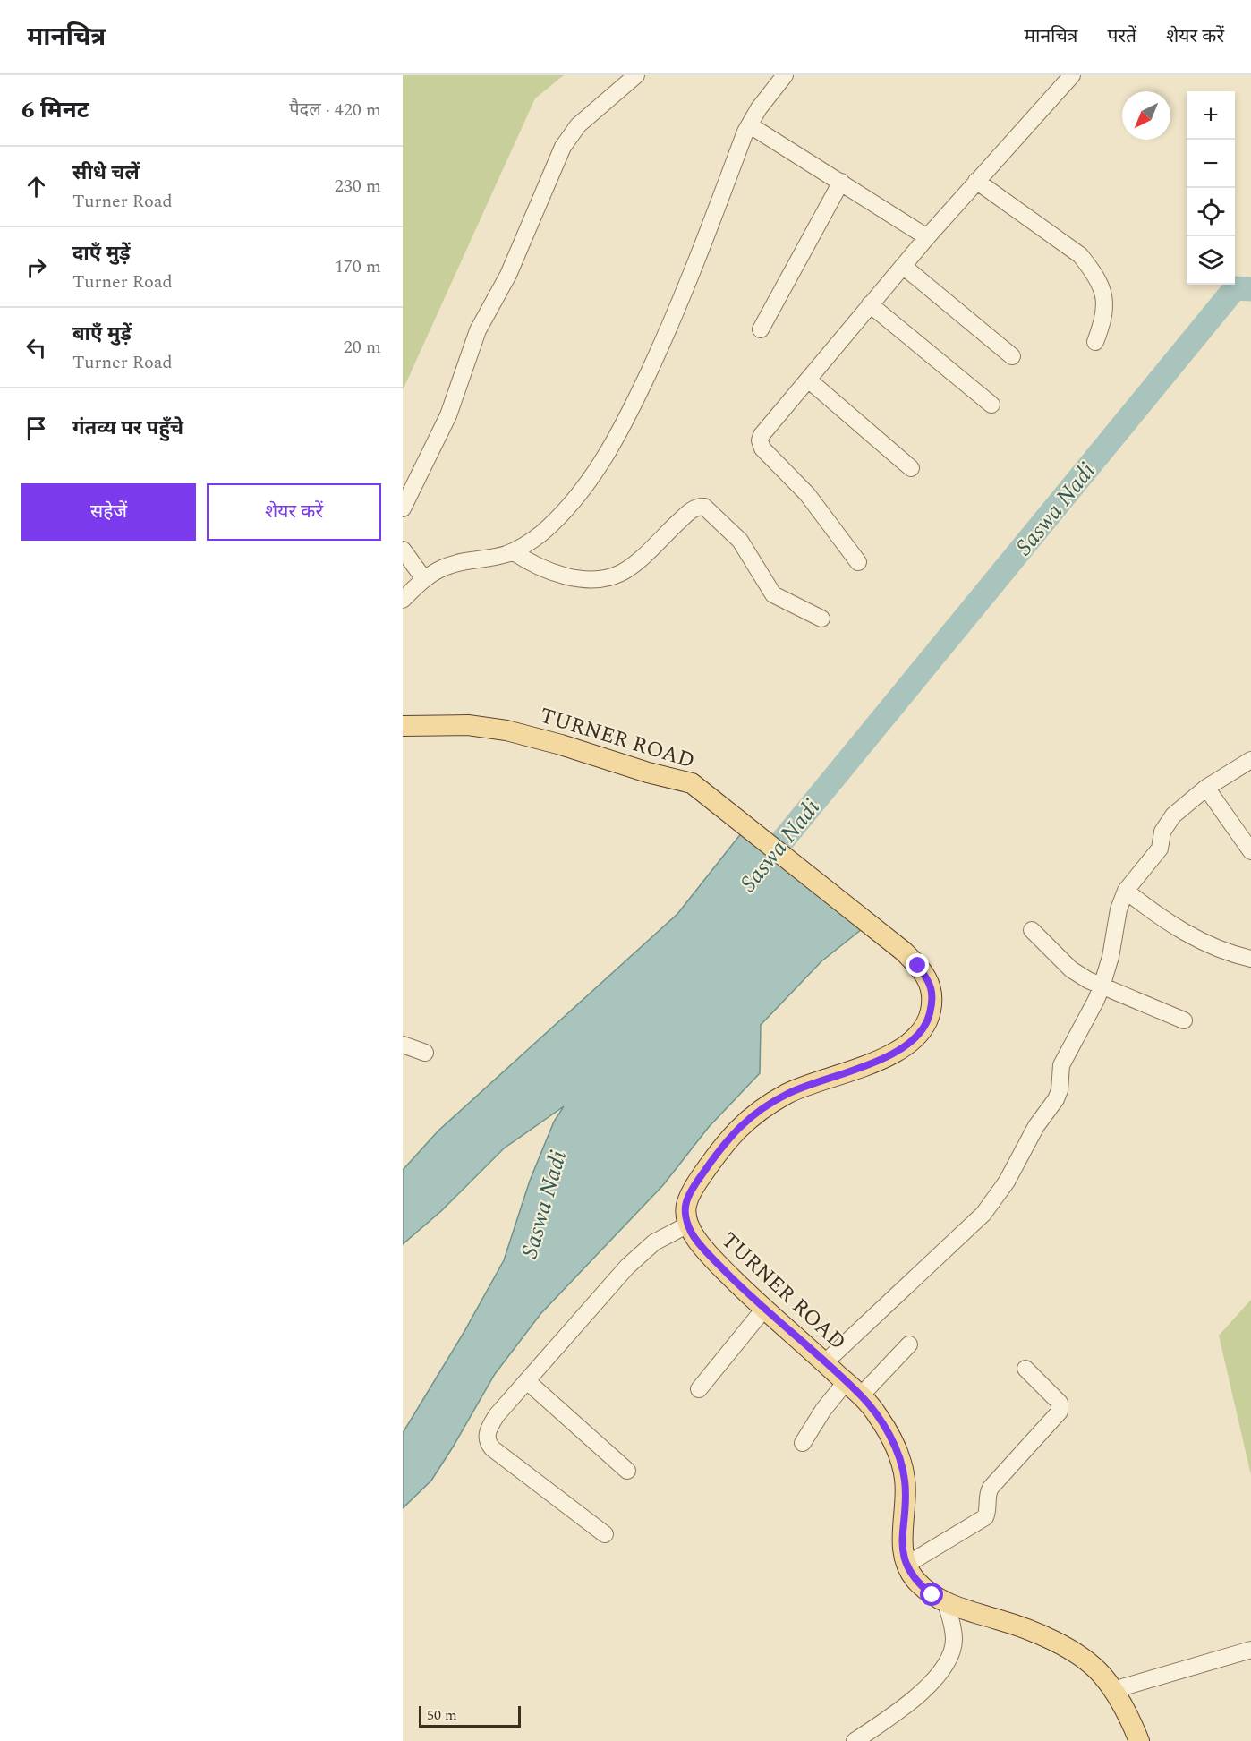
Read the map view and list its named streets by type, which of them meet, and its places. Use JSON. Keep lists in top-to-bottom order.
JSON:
{
  "streets": {
    "main road": ["TURNER ROAD"]
  },
  "water": ["Saswa Nadi"],
  "scale_bar": "50 m",
  "north": "bottom left",
  "page": {
    "header": "मानचित्र",
    "nav": ["मानचित्र", "परतें", "शेयर करें"],
    "heading": ["6 मिनट", "पैदल · 420 m"],
    "map_buttons": ["+", "−"],
    "list": [
      ["सीधे चलें", "Turner Road", "230 m"],
      ["दाएँ मुड़ें", "Turner Road", "170 m"],
      ["बाएँ मुड़ें", "Turner Road", "20 m"],
      "गंतव्य पर पहुँचे"
    ],
    "buttons": ["सहेजें", "शेयर करें"],
    "scale": "50 m"
  }
}
